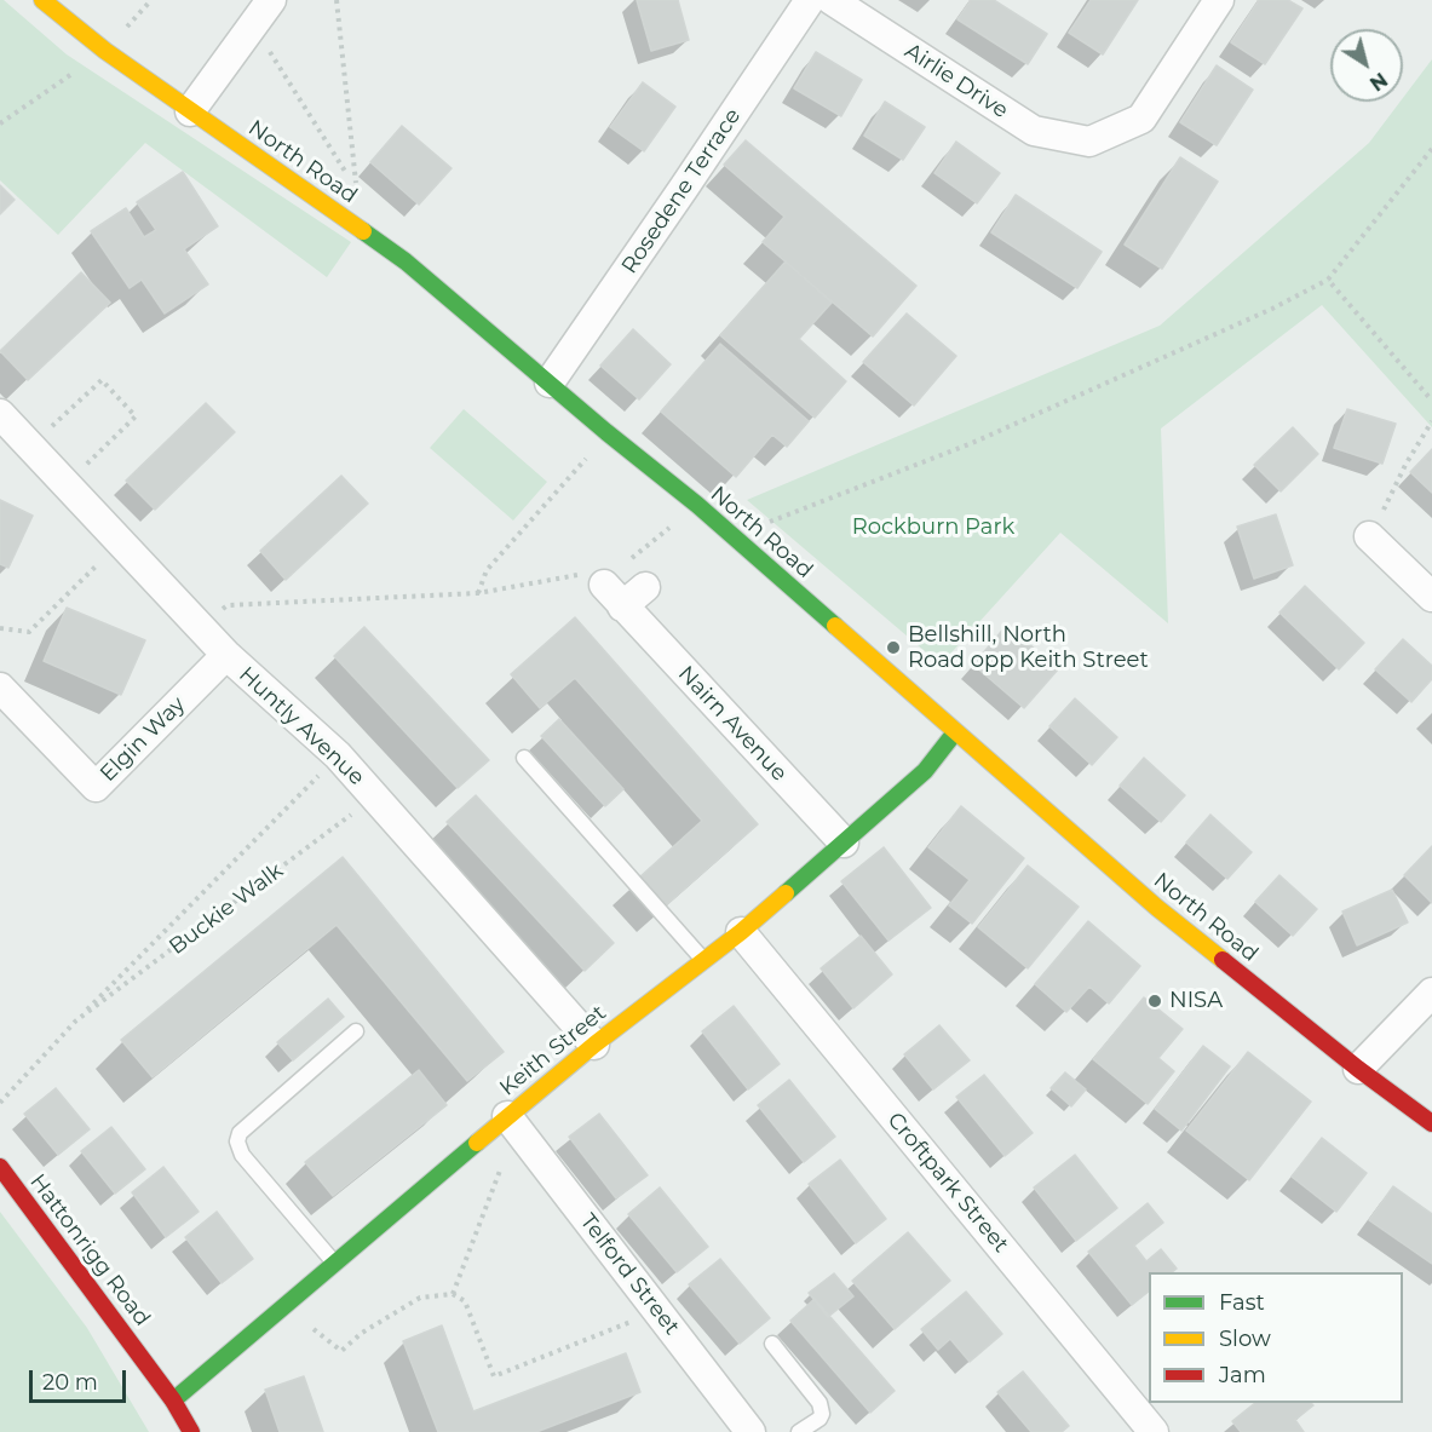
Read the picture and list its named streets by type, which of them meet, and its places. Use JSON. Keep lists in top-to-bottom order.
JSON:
{
  "streets": {
    "main road": ["North Road", "Keith Street", "Hattonrigg Road"],
    "street": [
      "Airlie Drive",
      "Rosedene Terrace",
      "Nairn Avenue",
      "Huntly Avenue",
      "Elgin Way",
      "Croftpark Street",
      "Telford Street"
    ],
    "path": ["Buckie Walk"]
  },
  "crossings": [
    ["North Road", "Rosedene Terrace"],
    ["North Road", "Keith Street"],
    ["Nairn Avenue", "Keith Street"],
    ["Huntly Avenue", "Elgin Way"],
    ["Huntly Avenue", "Buckie Walk"],
    ["Huntly Avenue", "Keith Street"],
    ["Keith Street", "Croftpark Street"],
    ["Keith Street", "Hattonrigg Road"],
    ["Keith Street", "Telford Street"]
  ],
  "parks": ["Rockburn Park"],
  "places": ["Bellshill, North Road opp Keith Street", "NISA"],
  "legend": ["Fast", "Slow", "Jam"],
  "scale_bar": "20 m",
  "north": "bottom right"
}
